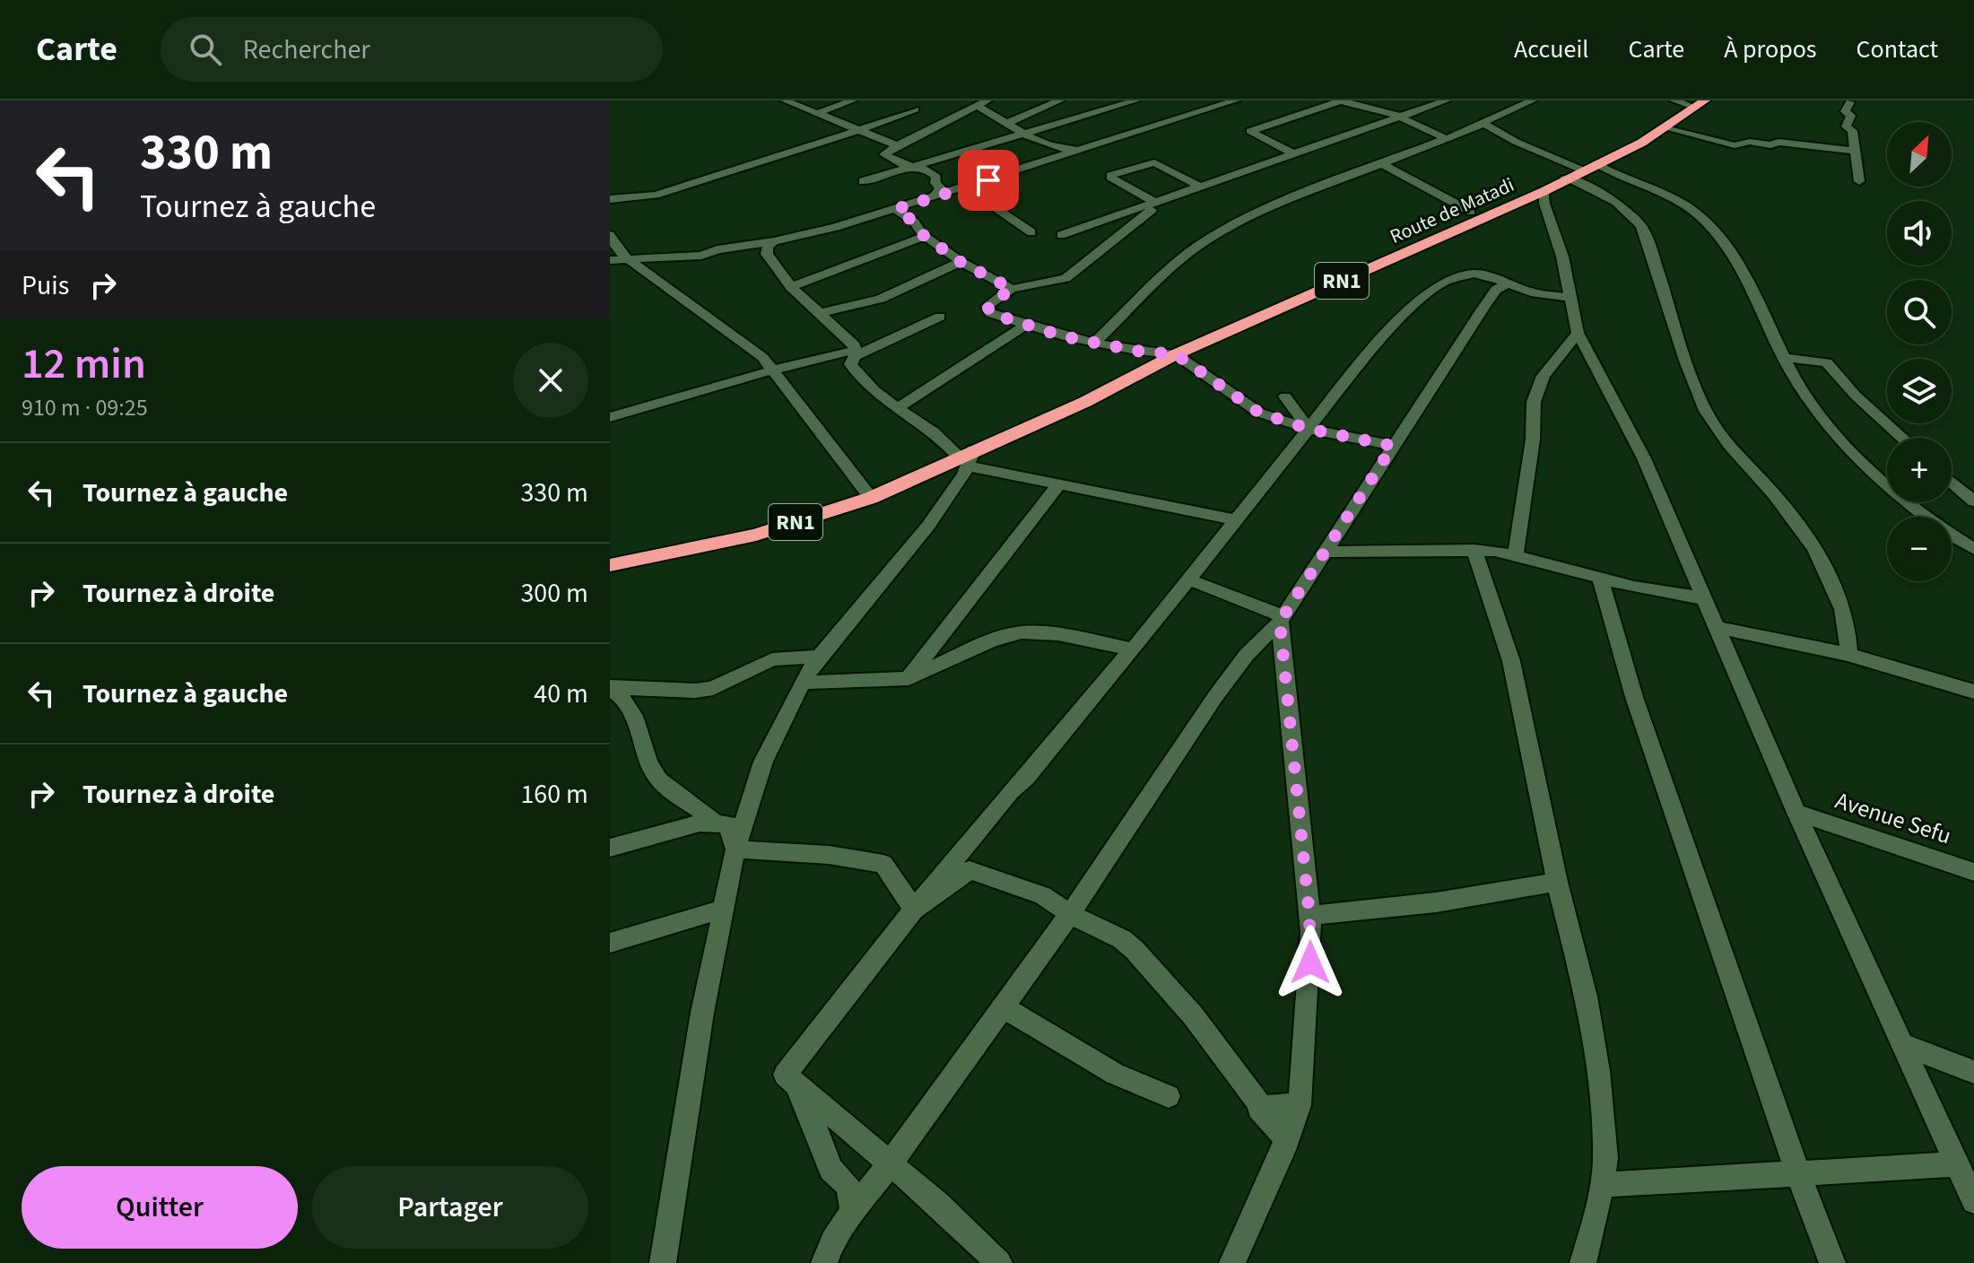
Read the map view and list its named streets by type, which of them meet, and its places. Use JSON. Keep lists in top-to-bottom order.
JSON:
{
  "streets": {
    "highway": ["Route de Matadi", "RN1"],
    "street": ["Avenue Sefu"]
  },
  "crossings": [
    ["Route de Matadi", "RN1"]
  ],
  "north": "top right",
  "page": {
    "header": "Carte",
    "search": "Rechercher",
    "nav": [
      "Accueil",
      "Carte",
      "À propos",
      "Contact"
    ],
    "turn": ["330 m", "Tournez à gauche"],
    "map_buttons": ["+", "−"],
    "then": "Puis",
    "heading": ["12 min", "910 m · 09:25"],
    "list": [
      {
        "name": "Tournez à gauche",
        "value": "330 m"
      },
      {
        "name": "Tournez à droite",
        "value": "300 m"
      },
      {
        "name": "Tournez à gauche",
        "value": "40 m"
      },
      {
        "name": "Tournez à droite",
        "value": "160 m"
      }
    ],
    "buttons": ["Quitter", "Partager"]
  }
}
